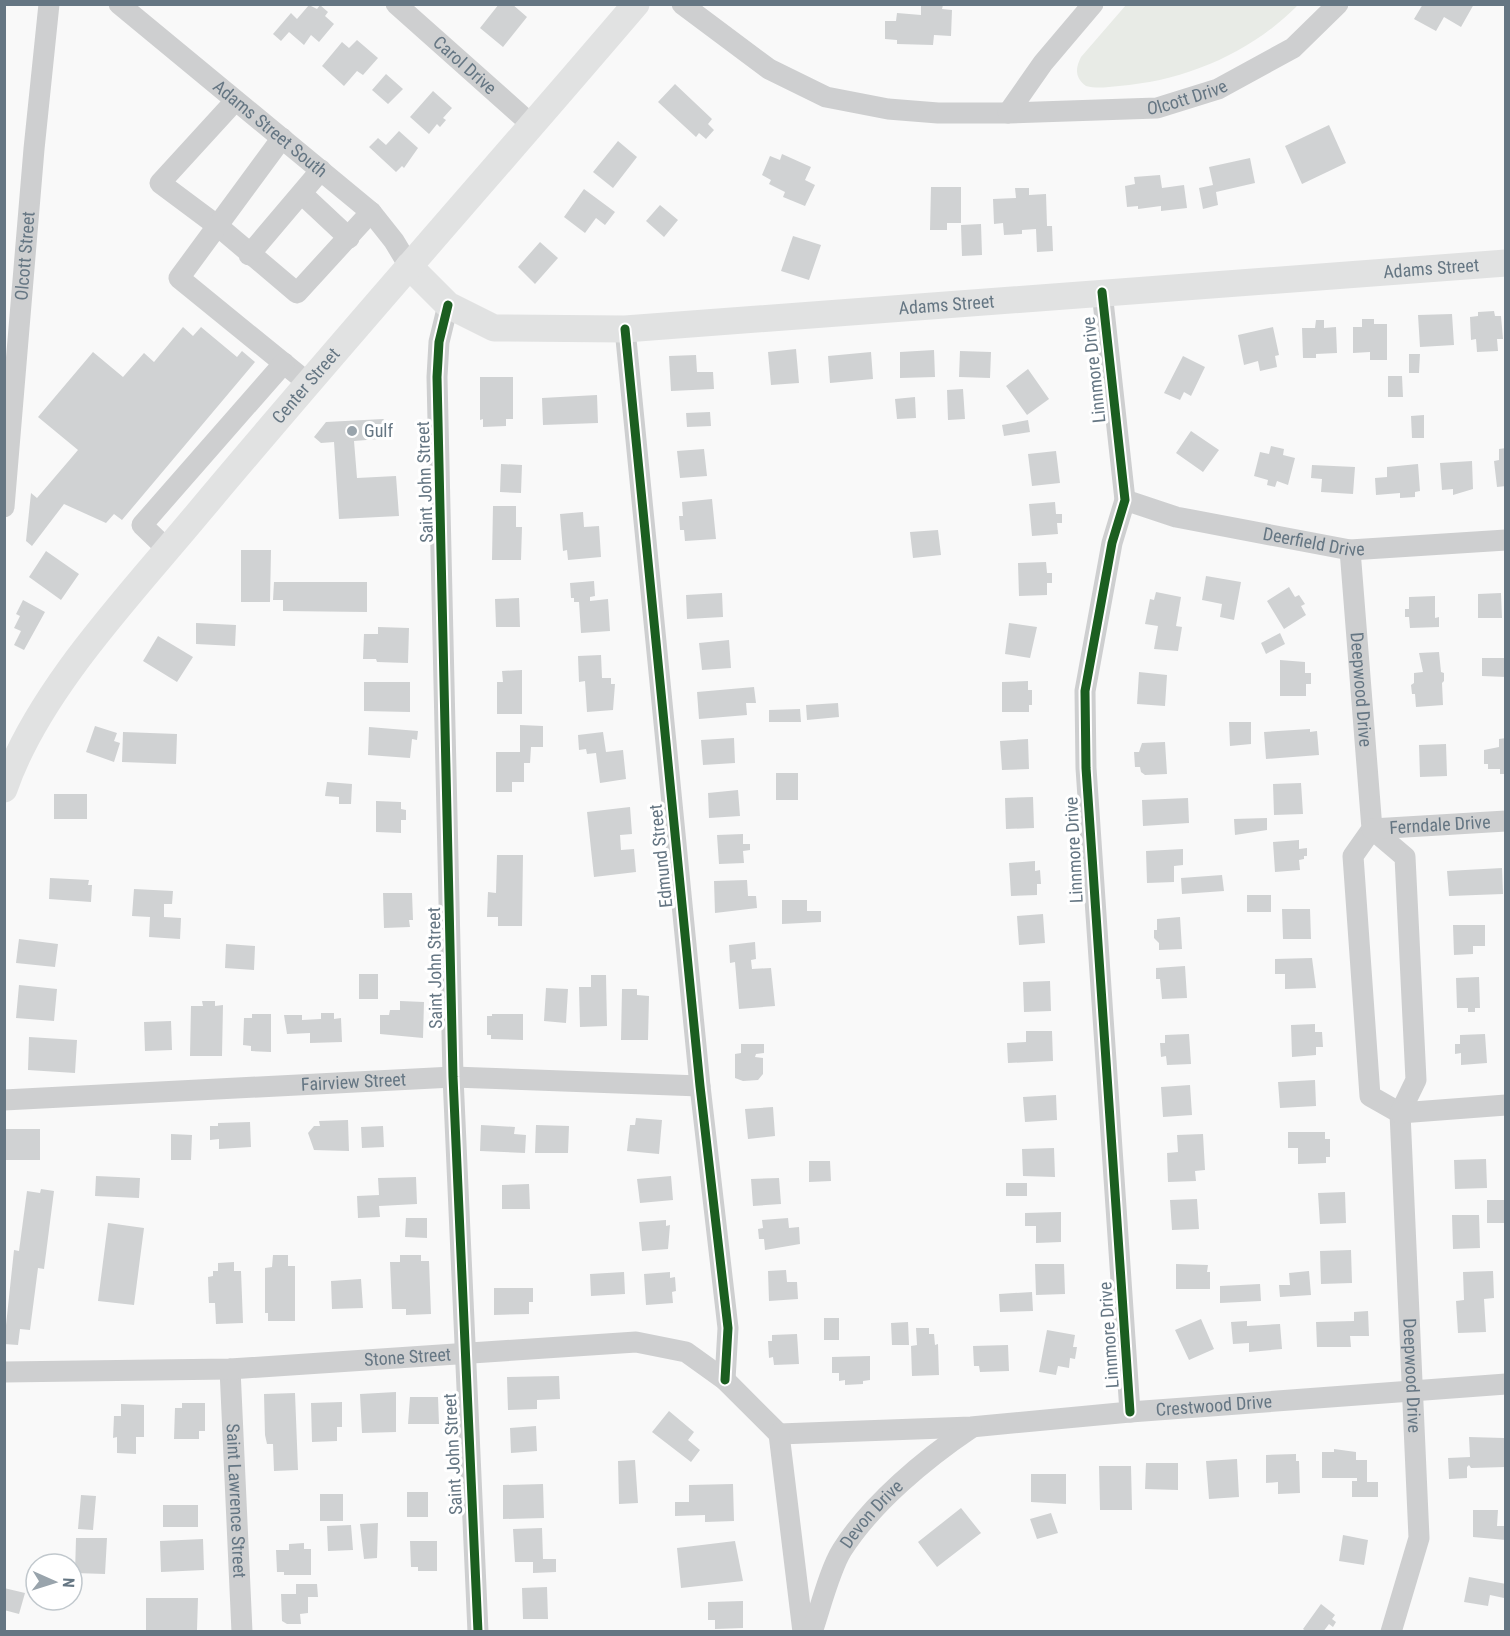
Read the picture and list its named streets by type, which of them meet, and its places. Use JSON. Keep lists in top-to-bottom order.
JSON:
{
  "streets": {
    "main road": ["Adams Street", "Center Street"],
    "street": [
      "Carol Drive",
      "Olcott Drive",
      "Adams Street South",
      "Olcott Street",
      "Linnmore Drive",
      "Saint John Street",
      "Deerfield Drive",
      "Deepwood Drive",
      "Ferndale Drive",
      "Edmund Street",
      "Fairview Street",
      "Stone Street",
      "Crestwood Drive",
      "Saint Lawrence Street",
      "Devon Drive"
    ]
  },
  "crossings": [
    ["Carol Drive", "Center Street"],
    ["Adams Street South", "Adams Street"],
    ["Adams Street South", "Center Street"],
    ["Adams Street", "Linnmore Drive"],
    ["Adams Street", "Center Street"],
    ["Adams Street", "Saint John Street"],
    ["Adams Street", "Edmund Street"],
    ["Linnmore Drive", "Deerfield Drive"],
    ["Linnmore Drive", "Crestwood Drive"],
    ["Saint John Street", "Fairview Street"],
    ["Saint John Street", "Stone Street"],
    ["Deerfield Drive", "Deepwood Drive"],
    ["Deepwood Drive", "Ferndale Drive"],
    ["Deepwood Drive", "Crestwood Drive"],
    ["Edmund Street", "Fairview Street"],
    ["Edmund Street", "Stone Street"],
    ["Stone Street", "Crestwood Drive"],
    ["Stone Street", "Saint Lawrence Street"],
    ["Crestwood Drive", "Devon Drive"]
  ],
  "places": ["Gulf"],
  "north": "right"
}
